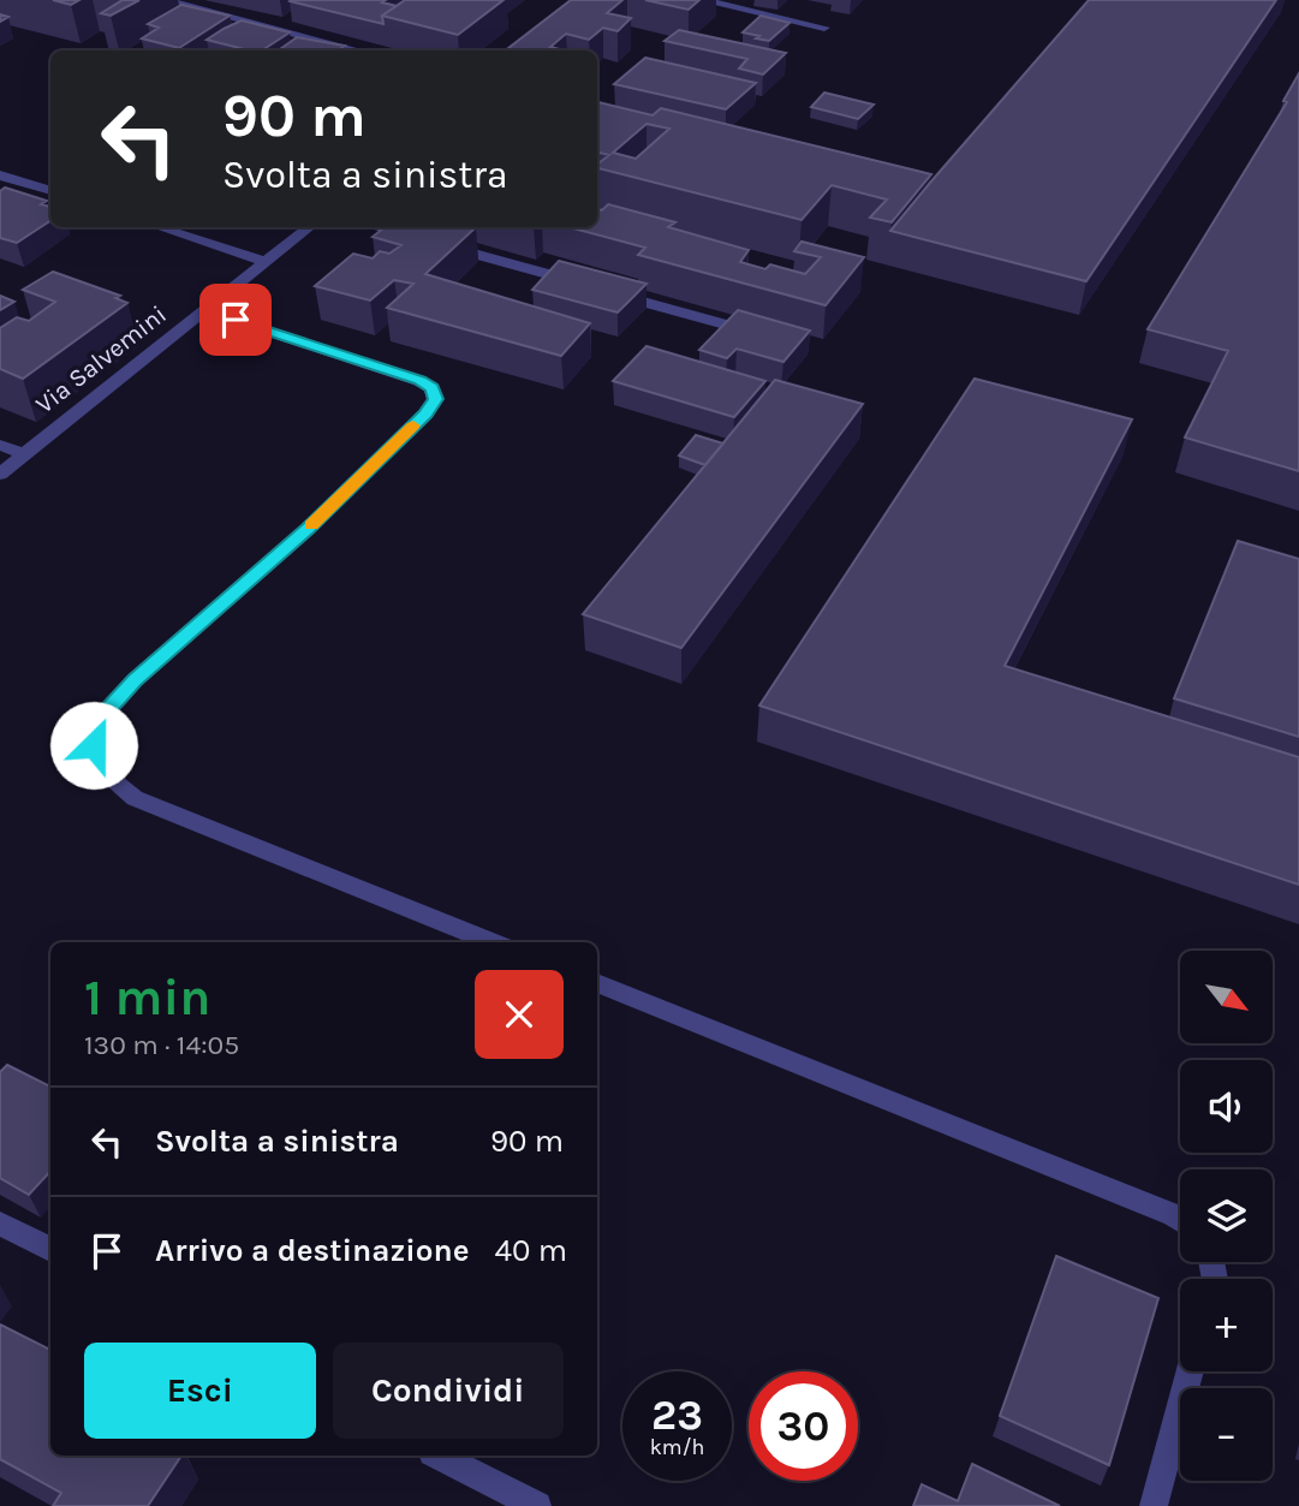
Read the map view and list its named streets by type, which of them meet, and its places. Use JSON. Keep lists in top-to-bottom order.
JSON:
{
  "streets": {
    "street": ["Via Salvemini"]
  },
  "north": "bottom right",
  "page": {
    "turn": ["90 m", "Svolta a sinistra"],
    "heading": ["1 min", "130 m · 14:05"],
    "map_buttons": ["+", "−"],
    "list": [
      {
        "name": "Svolta a sinistra",
        "value": "90 m"
      },
      {
        "name": "Arrivo a destinazione",
        "value": "40 m"
      }
    ],
    "buttons": ["Esci", "Condividi"],
    "speed": "23 km/h",
    "limit": "30"
  }
}
